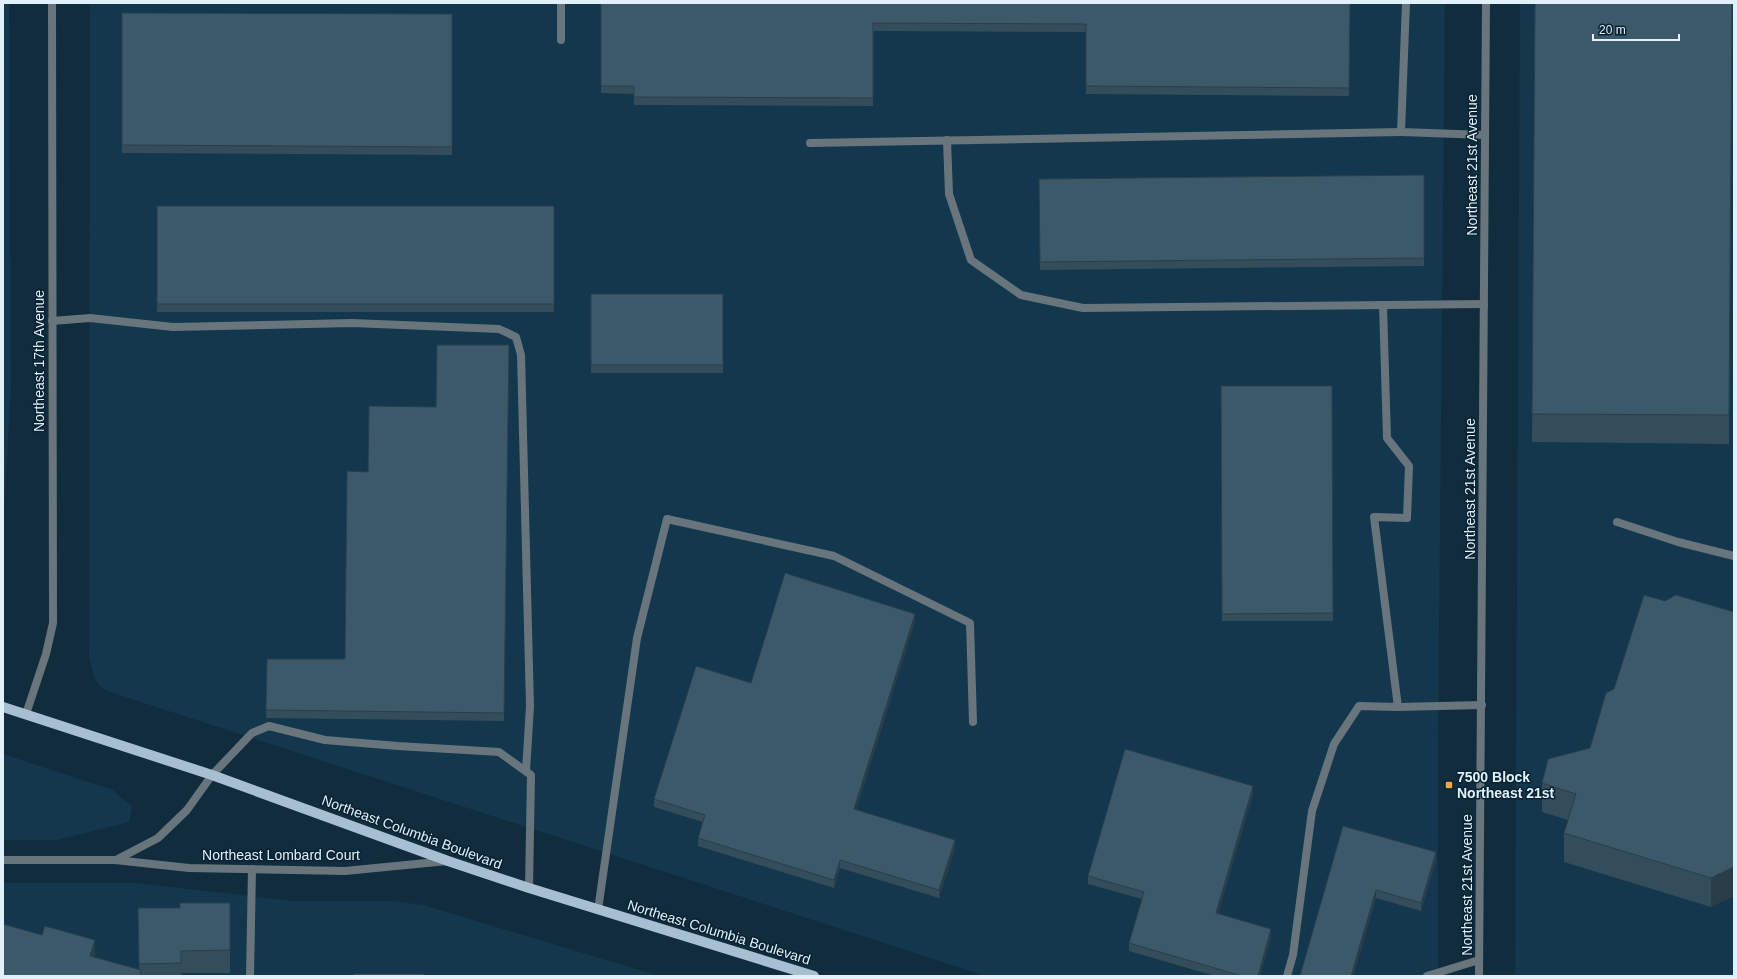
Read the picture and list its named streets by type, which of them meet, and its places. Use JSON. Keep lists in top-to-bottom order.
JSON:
{
  "streets": {
    "main road": ["Northeast Columbia Boulevard"],
    "street": ["Northeast 21st Avenue", "Northeast 17th Avenue", "Northeast Lombard Court"]
  },
  "crossings": [
    ["Northeast 17th Avenue", "Northeast Columbia Boulevard"],
    ["Northeast Columbia Boulevard", "Northeast Lombard Court"]
  ],
  "places": {
    "transit": ["7500 Block Northeast 21st"]
  },
  "scale_bar": "20 m"
}
